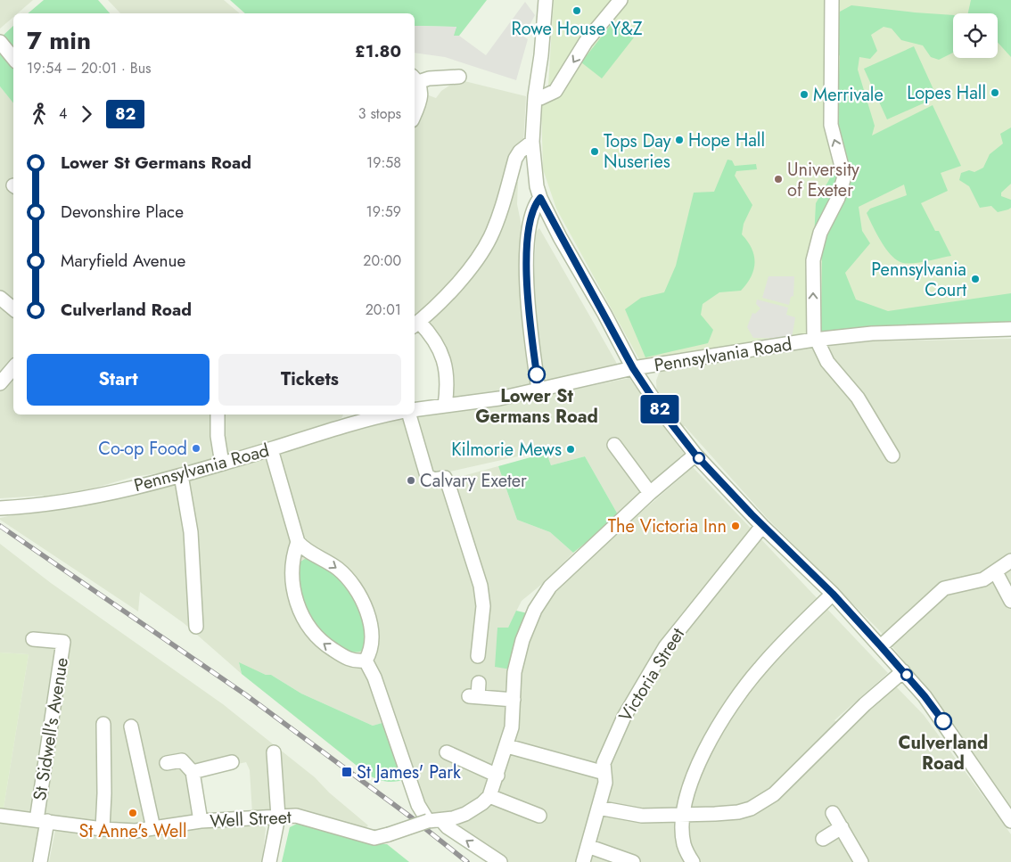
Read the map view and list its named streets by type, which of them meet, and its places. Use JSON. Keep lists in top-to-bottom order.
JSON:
{
  "streets": {
    "street": [
      "Pennsylvania Road",
      "Victoria Street",
      "St Sidwell's Avenue",
      "Well Street"
    ]
  },
  "crossings": [
    ["St Sidwell's Avenue", "Well Street"]
  ],
  "places": {
    "other": [
      "Rowe House Y&Z",
      "Lopes Hall",
      "Merrivale",
      "Hope Hall",
      "Tops Day Nuseries",
      "University of Exeter",
      "Pennsylvania Court",
      "Lower St Germans Road",
      "Co-op Food",
      "Kilmorie Mews",
      "Calvary Exeter",
      "The Victoria Inn",
      "Culverland Road",
      "St Anne's Well"
    ],
    "transit": ["St James' Park"]
  },
  "lines": ["bus line 82"],
  "page": {
    "on_map": "82",
    "heading": ["7 min", "19:54 – 20:01 · Bus", "£1.80"],
    "legs": ["4", "82", "3 stops"],
    "list": [
      {
        "name": "Lower St Germans Road",
        "value": "19:58"
      },
      {
        "name": "Devonshire Place",
        "value": "19:59"
      },
      {
        "name": "Maryfield Avenue",
        "value": "20:00"
      },
      {
        "name": "Culverland Road",
        "value": "20:01"
      }
    ],
    "buttons": ["Start", "Tickets"]
  }
}
